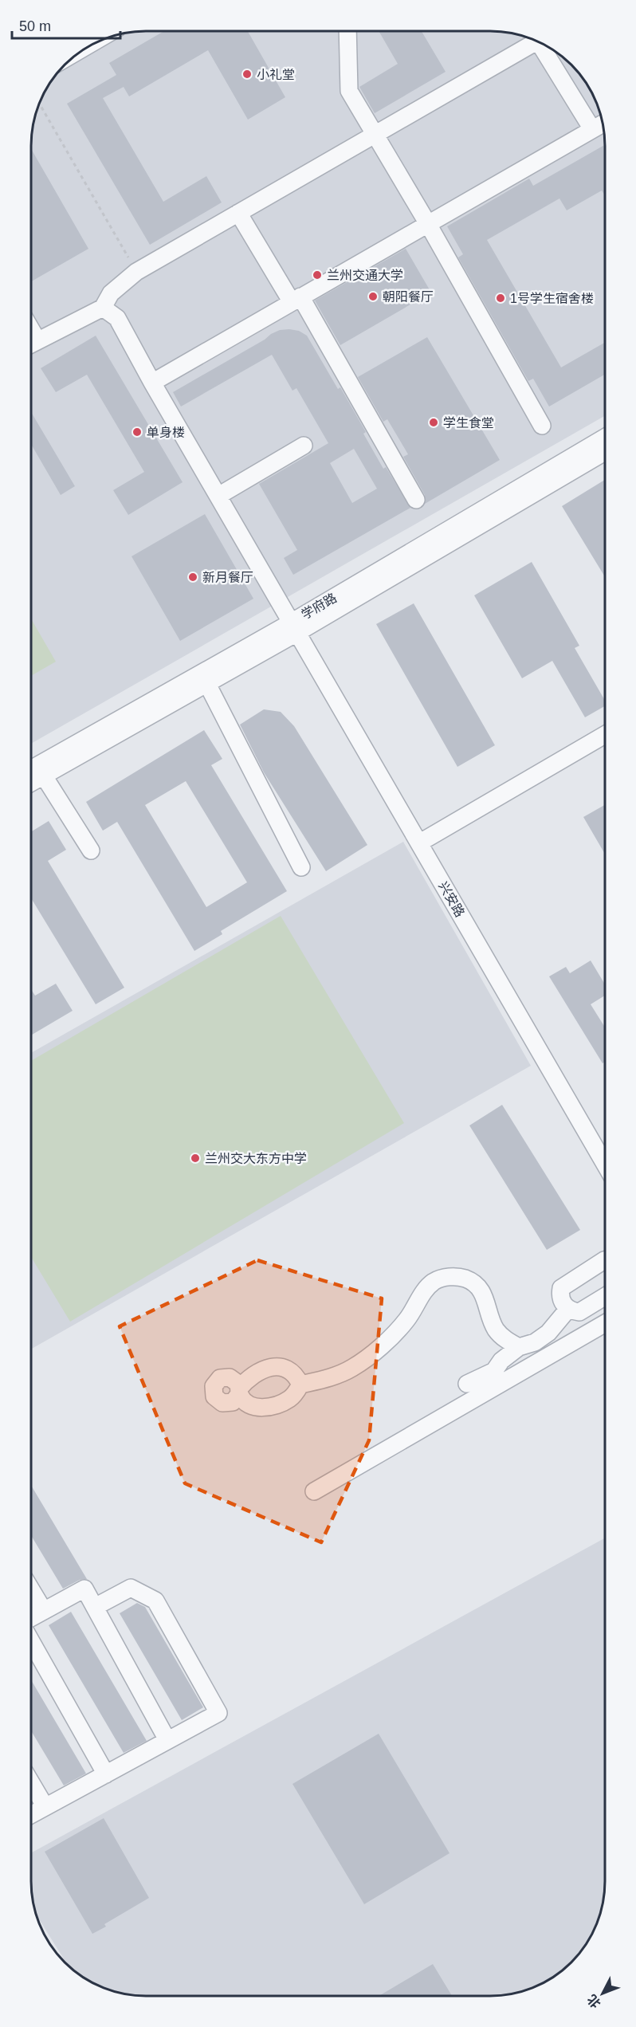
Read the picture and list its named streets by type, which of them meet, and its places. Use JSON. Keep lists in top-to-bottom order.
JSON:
{
  "streets": {
    "street": ["学府路", "兴安路"]
  },
  "crossings": [
    ["学府路", "兴安路"]
  ],
  "places": [
    "小礼堂",
    "兰州交通大学",
    "朝阳餐厅",
    "1号学生宿舍楼",
    "学生食堂",
    "单身楼",
    "新月餐厅",
    "兰州交大东方中学"
  ],
  "scale_bar": "50 m",
  "north": "bottom left"
}
